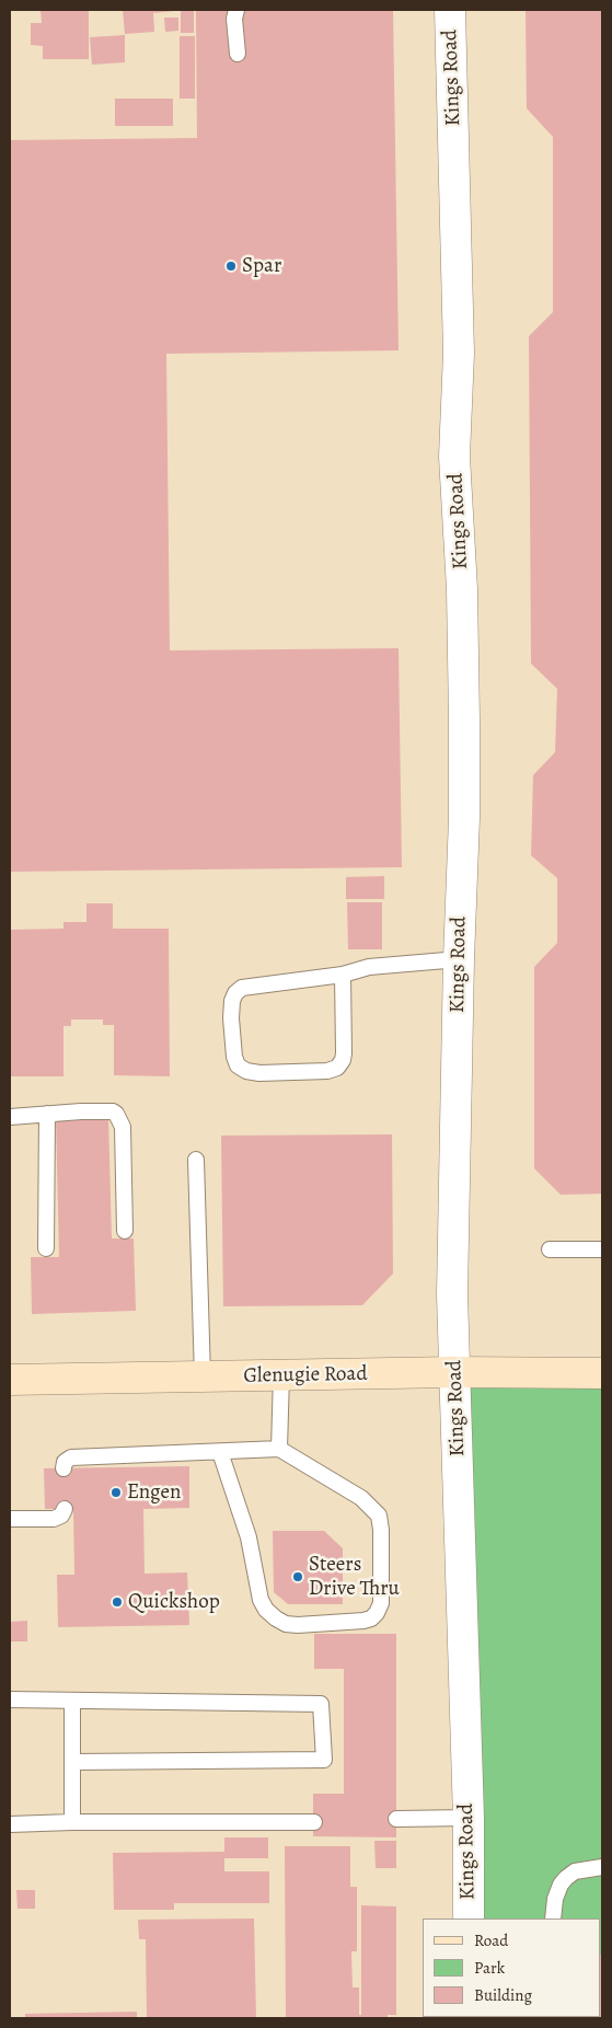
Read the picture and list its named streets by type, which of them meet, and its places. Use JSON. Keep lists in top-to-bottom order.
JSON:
{
  "streets": {
    "street": ["Kings Road", "Glenugie Road"]
  },
  "crossings": [
    ["Kings Road", "Glenugie Road"]
  ],
  "places": [
    "Spar",
    "Engen",
    "Steers Drive Thru",
    "Quickshop"
  ],
  "legend": ["Road", "Park", "Building"]
}
